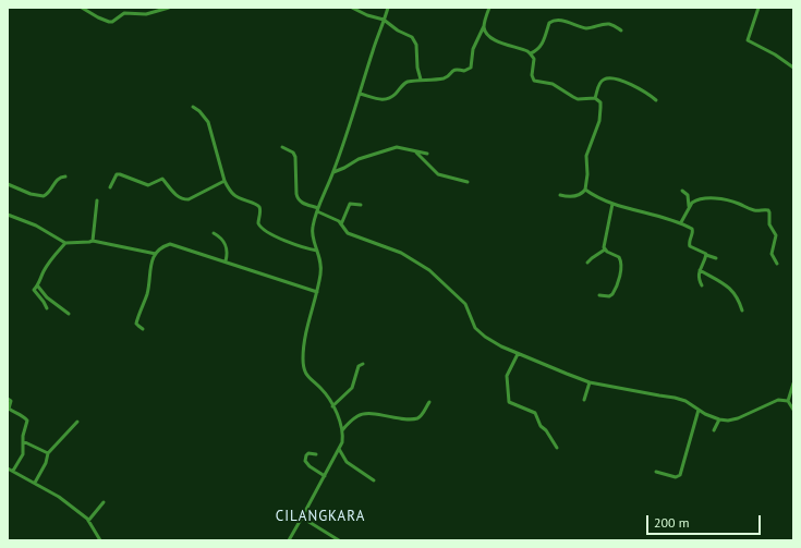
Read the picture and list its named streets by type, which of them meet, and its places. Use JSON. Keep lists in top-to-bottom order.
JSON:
{
  "districts": ["CILANGKARA"],
  "scale_bar": "200 m"
}
